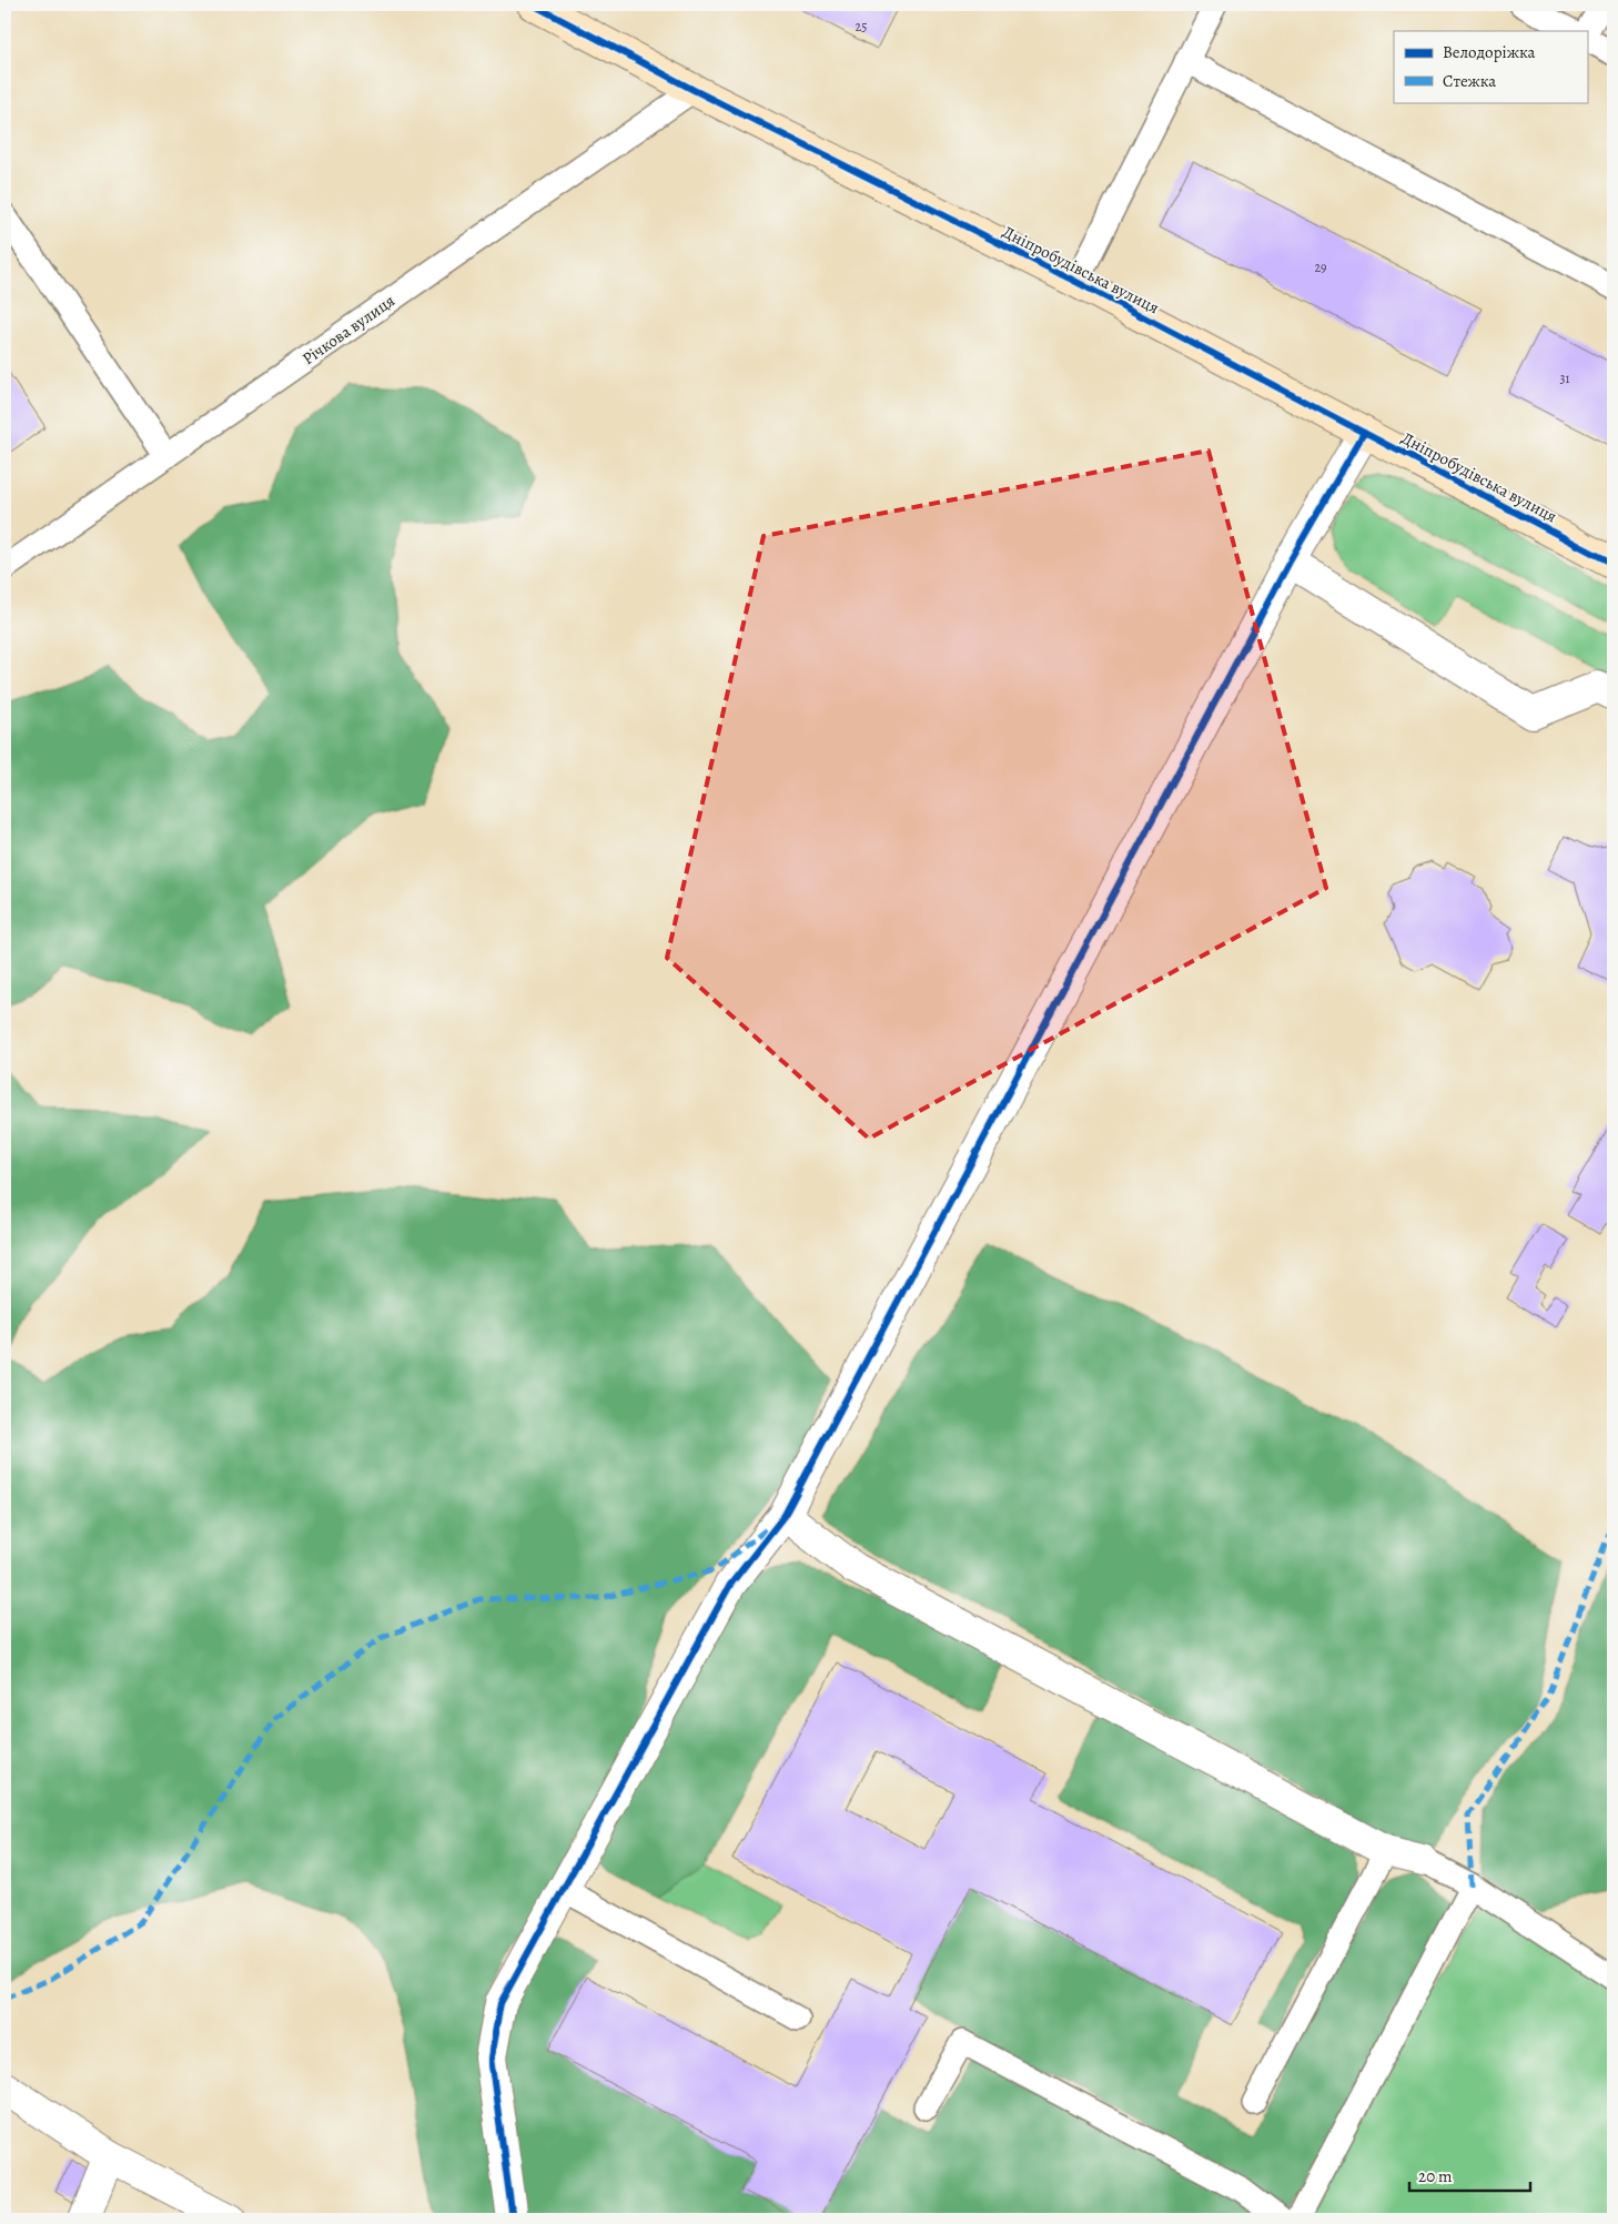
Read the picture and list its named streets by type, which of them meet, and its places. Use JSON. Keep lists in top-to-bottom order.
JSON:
{
  "streets": {
    "street": ["Дніпробудівська вулиця"],
    "lane": ["Річкова вулиця"]
  },
  "crossings": [
    ["Дніпробудівська вулиця", "Річкова вулиця"]
  ],
  "house_numbers": ["25", "29", "31"],
  "legend": ["Велодоріжка", "Стежка"],
  "scale_bar": "20 m"
}
